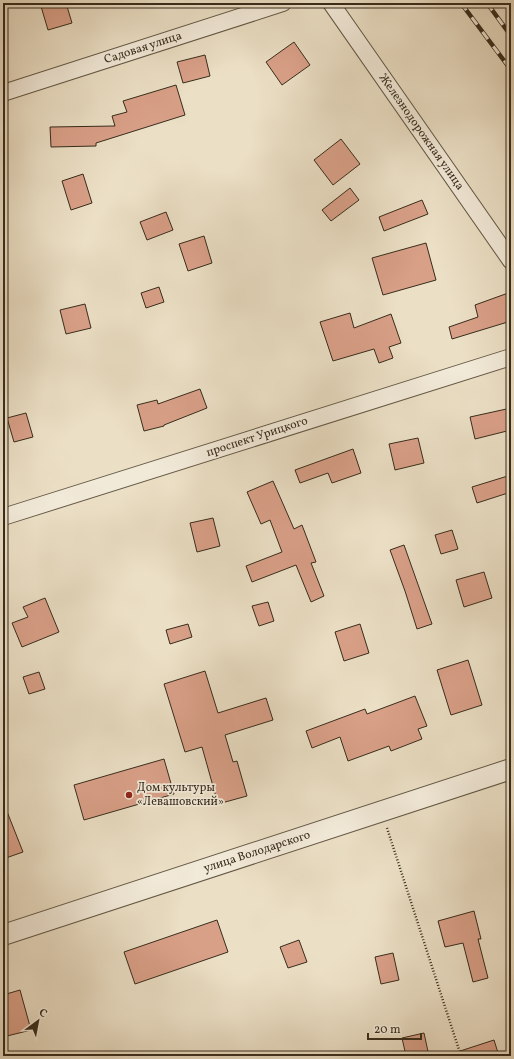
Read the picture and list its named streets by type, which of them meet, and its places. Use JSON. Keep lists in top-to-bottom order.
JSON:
{
  "streets": {
    "street": [
      "Садовая улица",
      "Железнодорожная улица",
      "проспект Урицкого",
      "улица Володарского"
    ]
  },
  "places": ["Дом культуры «Левашовский»"],
  "scale_bar": "20 m",
  "north": "top right"
}
